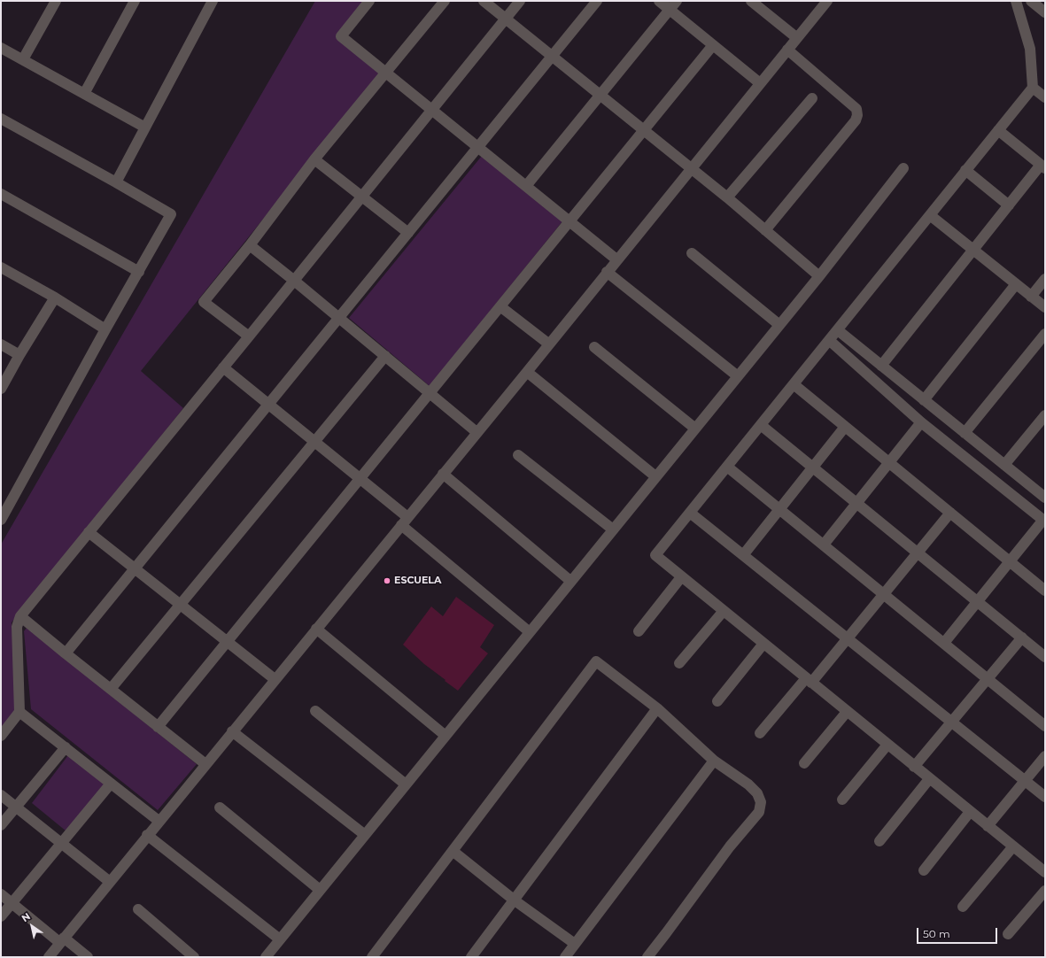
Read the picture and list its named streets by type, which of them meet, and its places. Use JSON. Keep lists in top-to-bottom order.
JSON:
{
  "places": ["ESCUELA"],
  "scale_bar": "50 m",
  "north": "top left"
}
